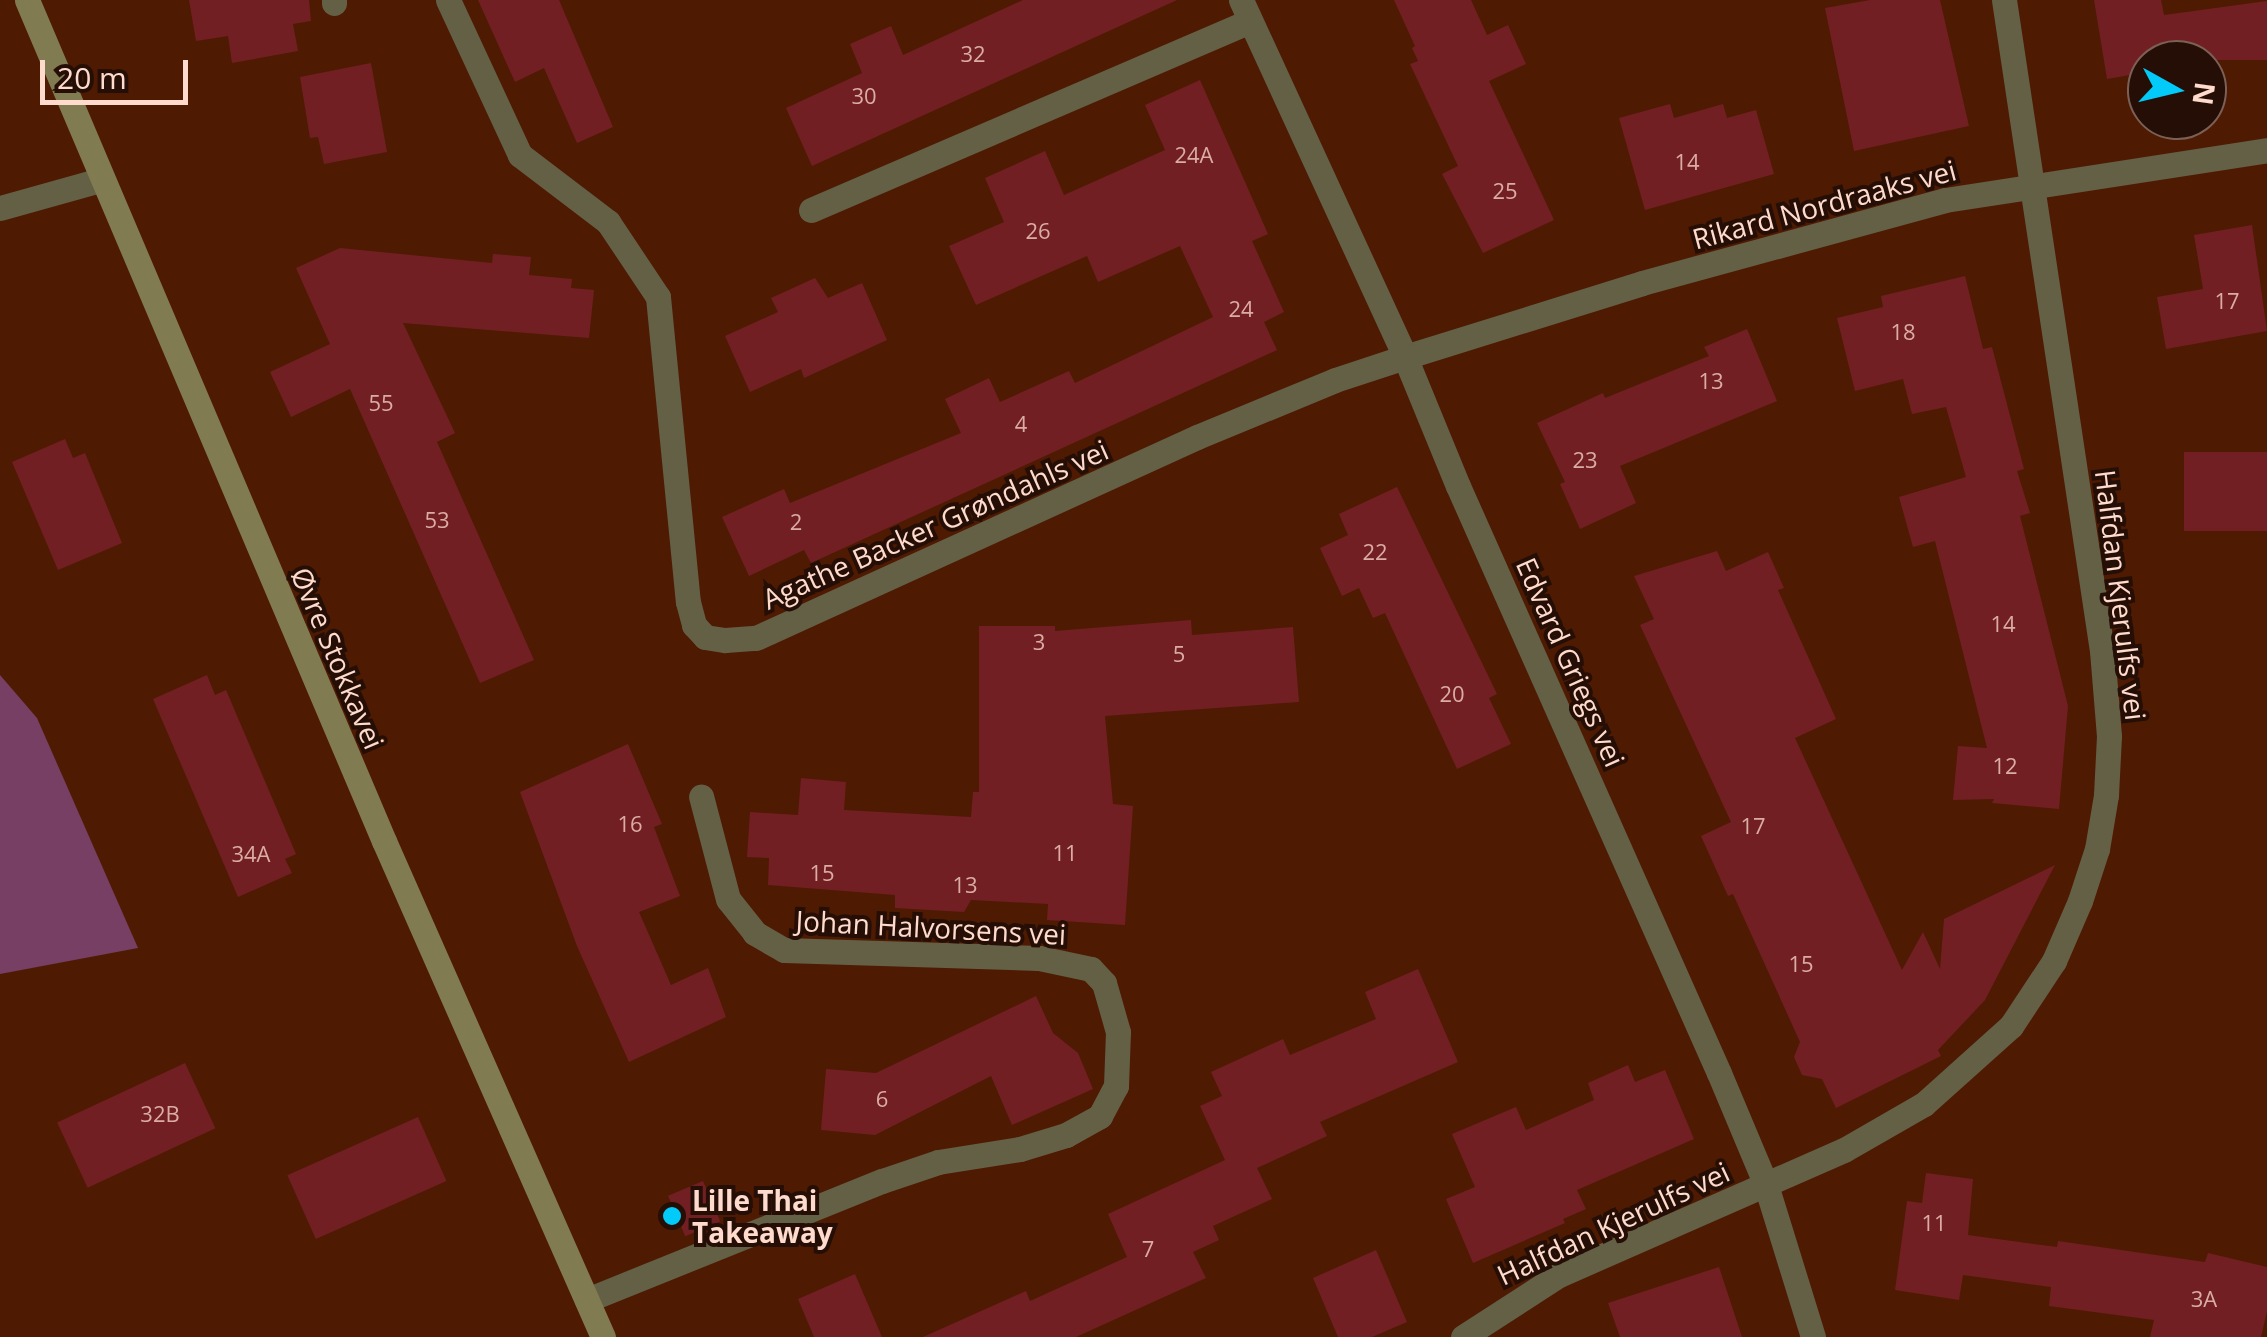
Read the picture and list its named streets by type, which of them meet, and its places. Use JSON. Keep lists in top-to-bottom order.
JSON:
{
  "streets": {
    "main road": ["Øvre Stokkavei"],
    "street": [
      "Rikard Nordraaks vei",
      "Agathe Backer Grøndahls vei",
      "Halfdan Kjerulfs vei",
      "Edvard Griegs vei",
      "Johan Halvorsens vei"
    ]
  },
  "crossings": [
    ["Rikard Nordraaks vei", "Agathe Backer Grøndahls vei"],
    ["Rikard Nordraaks vei", "Halfdan Kjerulfs vei"],
    ["Rikard Nordraaks vei", "Edvard Griegs vei"],
    ["Agathe Backer Grøndahls vei", "Edvard Griegs vei"],
    ["Halfdan Kjerulfs vei", "Edvard Griegs vei"],
    ["Øvre Stokkavei", "Johan Halvorsens vei"]
  ],
  "places": ["Lille Thai Takeaway"],
  "house_numbers": [
    "32",
    "30",
    "24A",
    "14",
    "25",
    "26",
    "17",
    "24",
    "18",
    "13",
    "55",
    "4",
    "23",
    "53",
    "2",
    "22",
    "14",
    "3",
    "5",
    "20",
    "12",
    "16",
    "17",
    "11",
    "34A",
    "15",
    "13",
    "15",
    "6",
    "32B",
    "11",
    "7",
    "3A"
  ],
  "scale_bar": "20 m",
  "north": "right"
}
